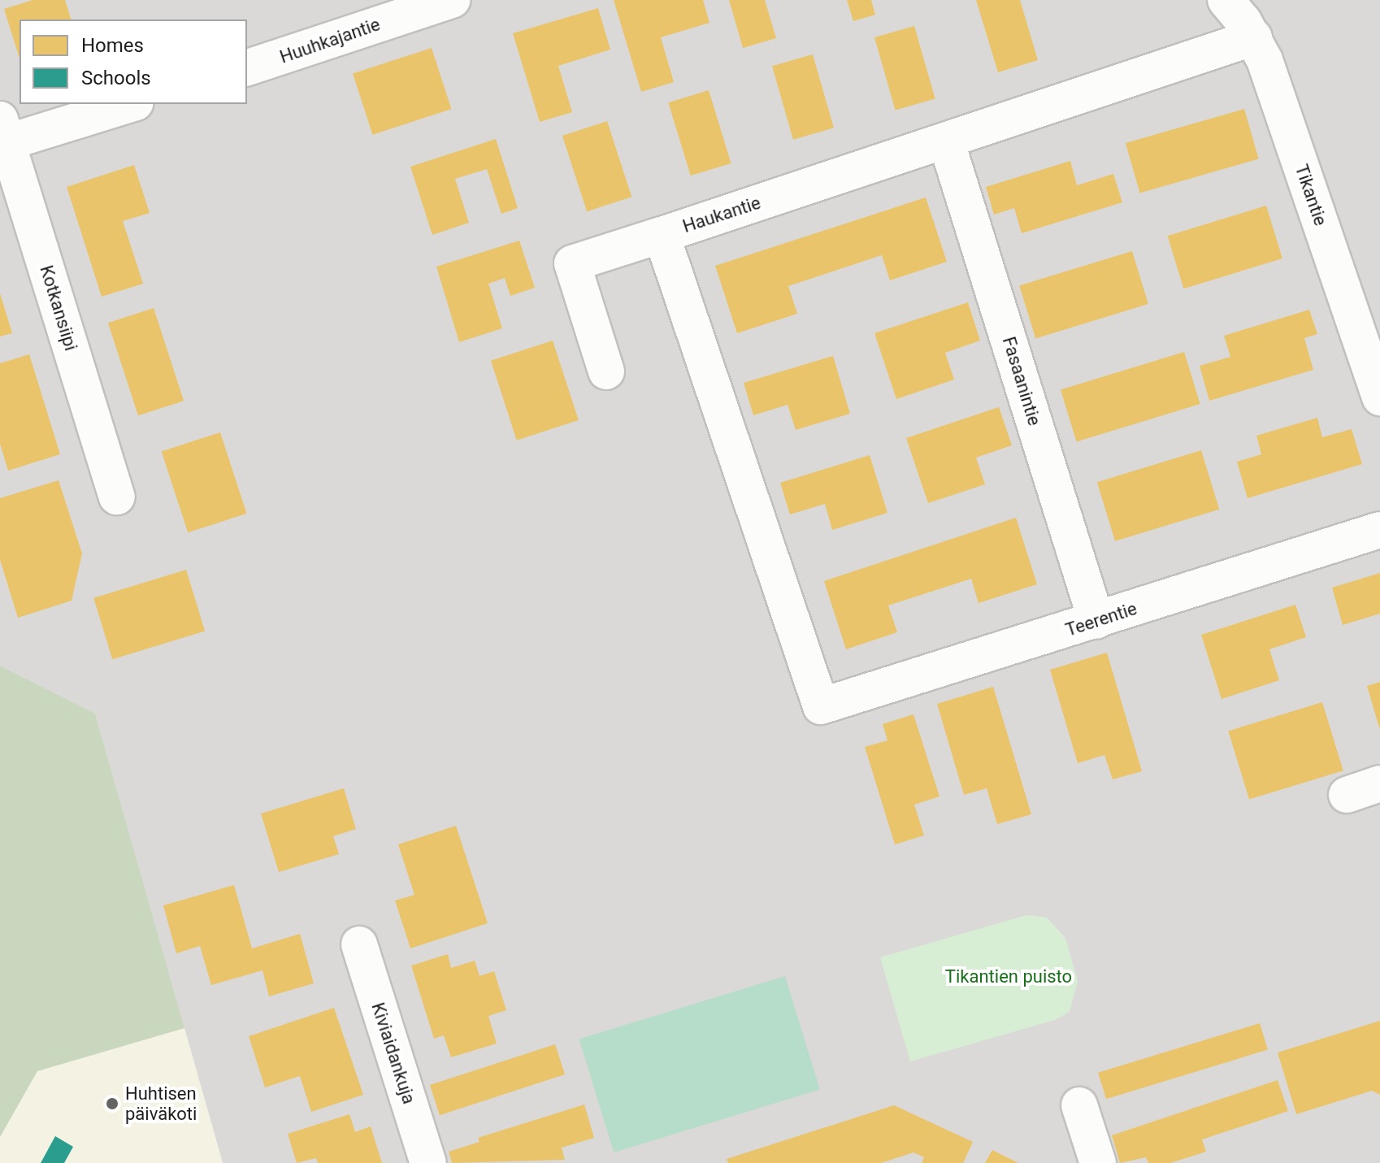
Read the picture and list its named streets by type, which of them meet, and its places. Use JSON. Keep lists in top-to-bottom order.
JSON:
{
  "streets": {
    "street": [
      "Huuhkajantie",
      "Tikantie",
      "Haukantie",
      "Kotkansiipi",
      "Fasaanintie",
      "Teerentie",
      "Kiviaidankuja"
    ]
  },
  "crossings": [
    ["Tikantie", "Haukantie"],
    ["Haukantie", "Fasaanintie"],
    ["Haukantie", "Teerentie"],
    ["Fasaanintie", "Teerentie"]
  ],
  "parks": ["Tikantien puisto"],
  "places": ["Huhtisen päiväkoti"],
  "legend": ["Homes", "Schools"]
}
